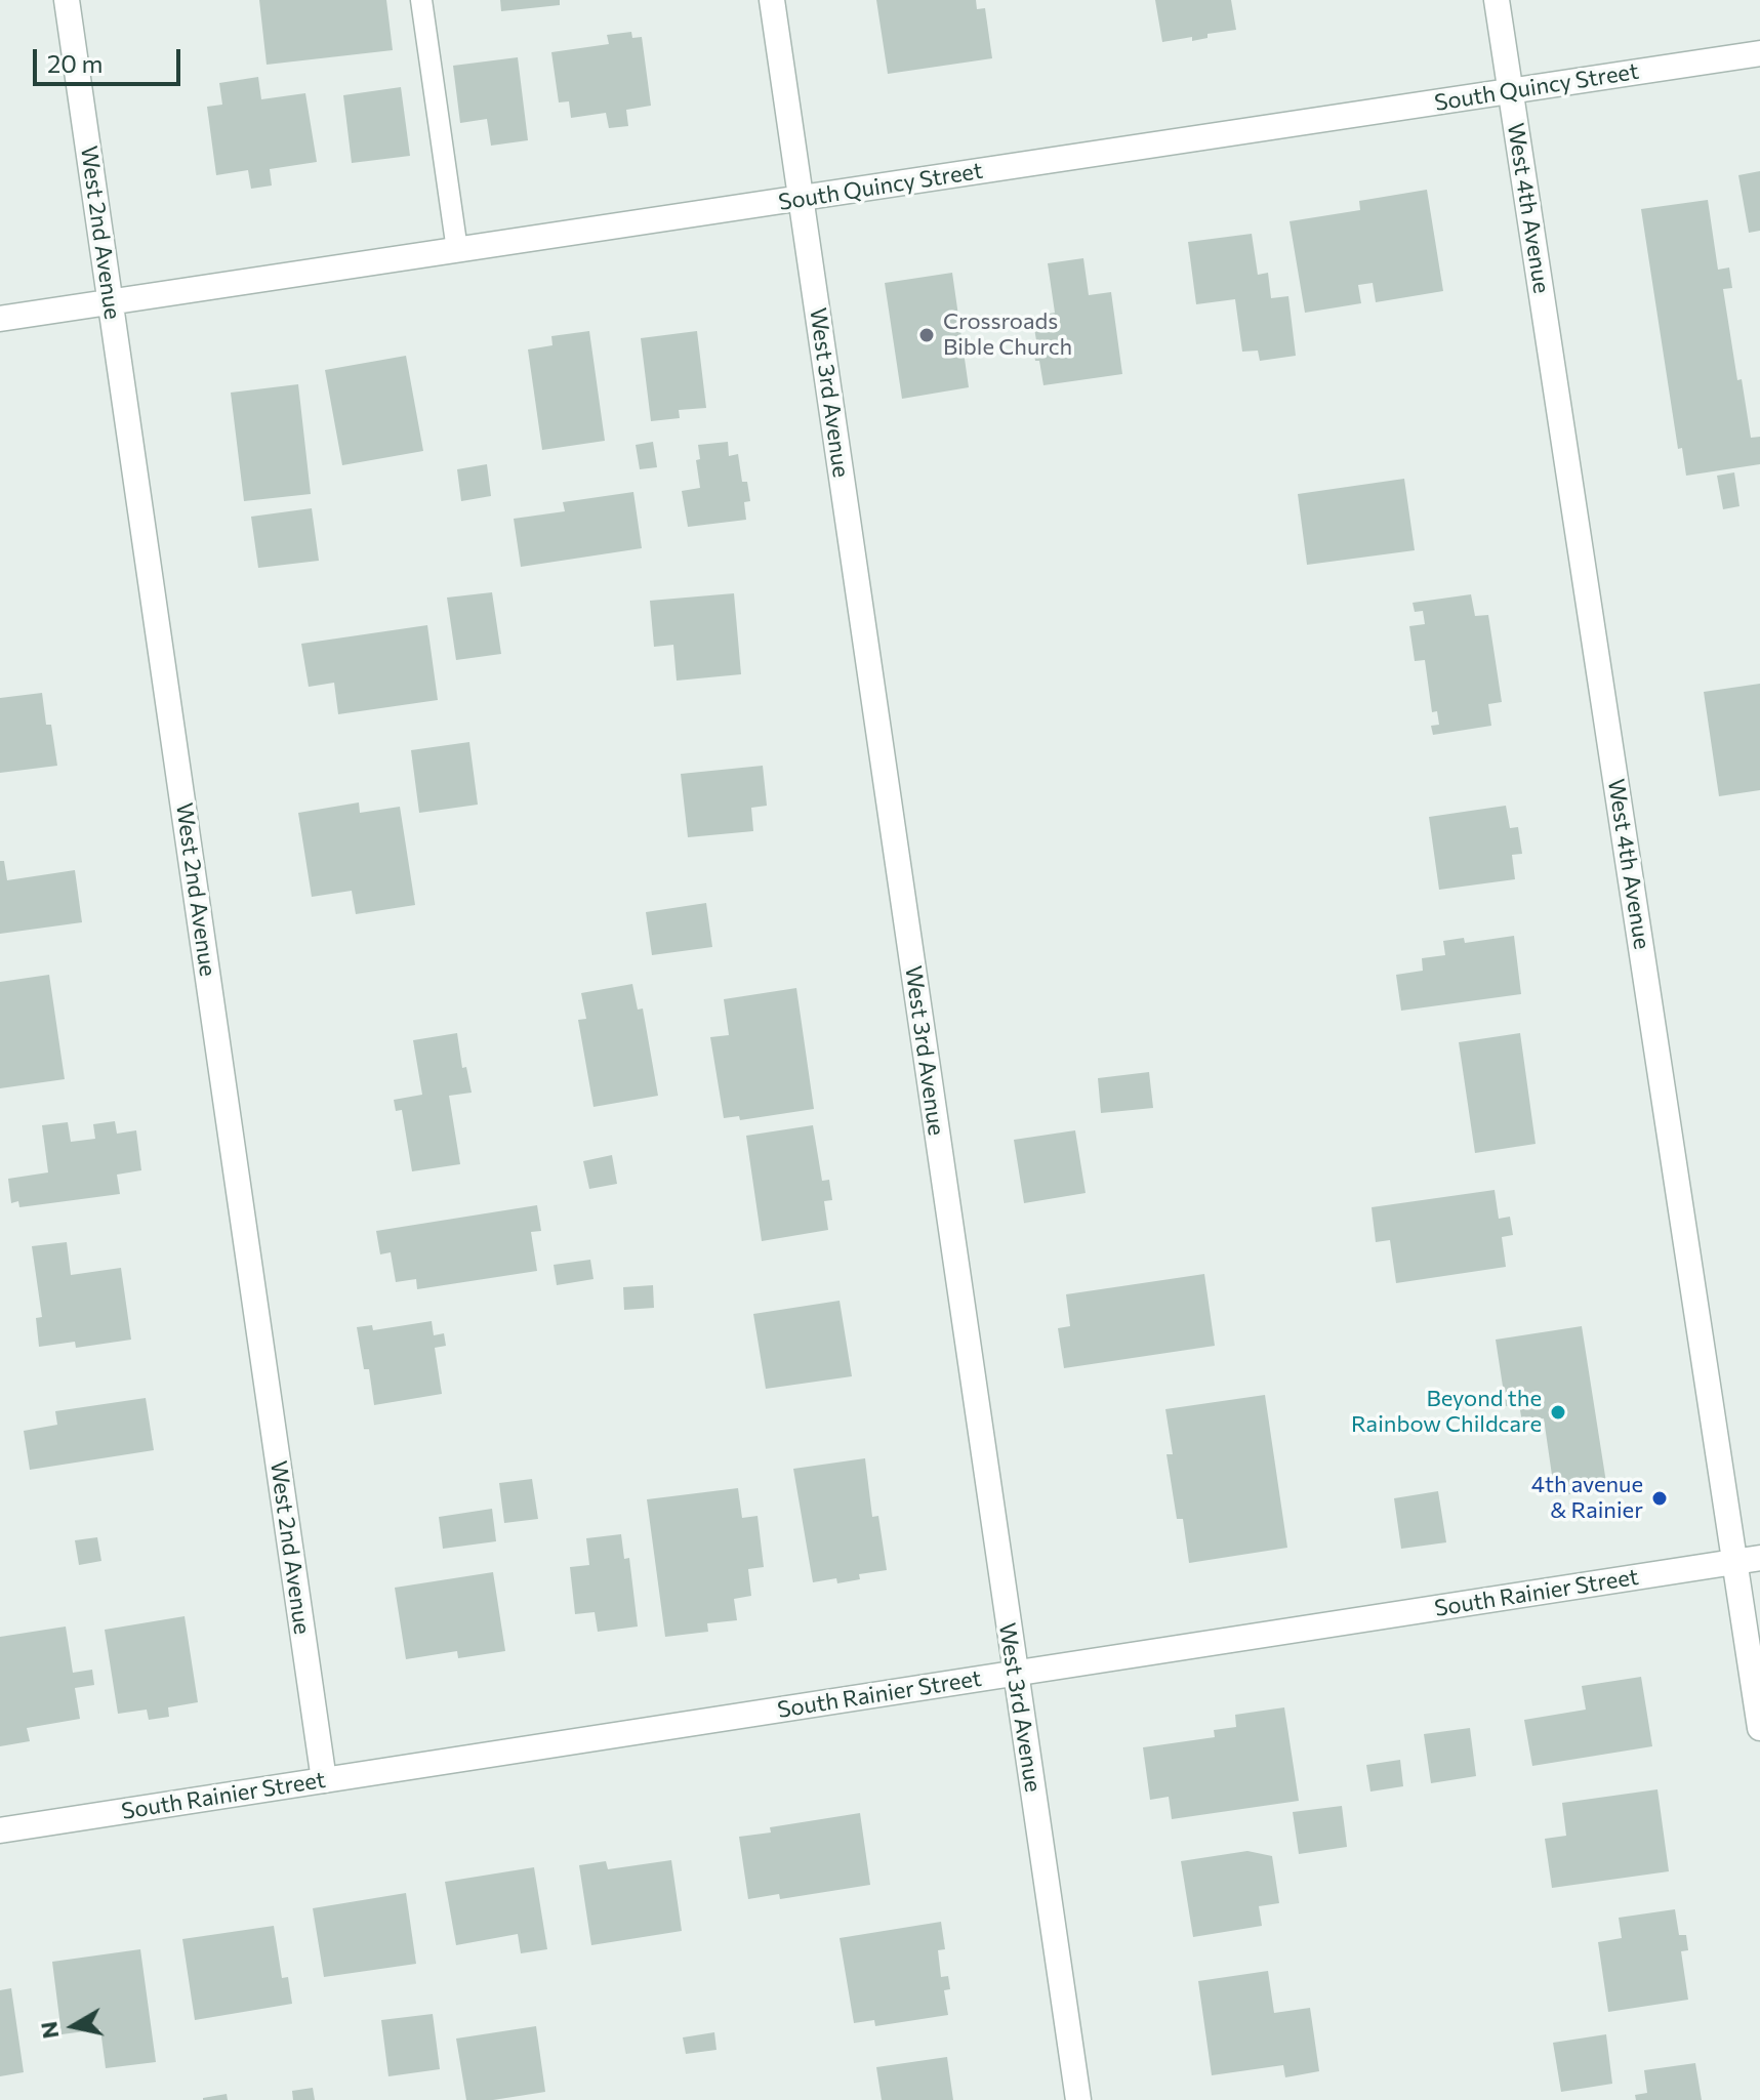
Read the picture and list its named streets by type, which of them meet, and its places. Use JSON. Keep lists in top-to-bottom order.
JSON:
{
  "streets": {
    "street": [
      "South Quincy Street",
      "West 4th Avenue",
      "West 2nd Avenue",
      "West 3rd Avenue",
      "South Rainier Street"
    ]
  },
  "crossings": [
    ["South Quincy Street", "West 4th Avenue"],
    ["South Quincy Street", "West 2nd Avenue"],
    ["South Quincy Street", "West 3rd Avenue"],
    ["West 4th Avenue", "South Rainier Street"],
    ["West 2nd Avenue", "South Rainier Street"],
    ["West 3rd Avenue", "South Rainier Street"]
  ],
  "places": ["Crossroads Bible Church", "Beyond the Rainbow Childcare", "4th avenue & Rainier"],
  "scale_bar": "20 m",
  "north": "left"
}
